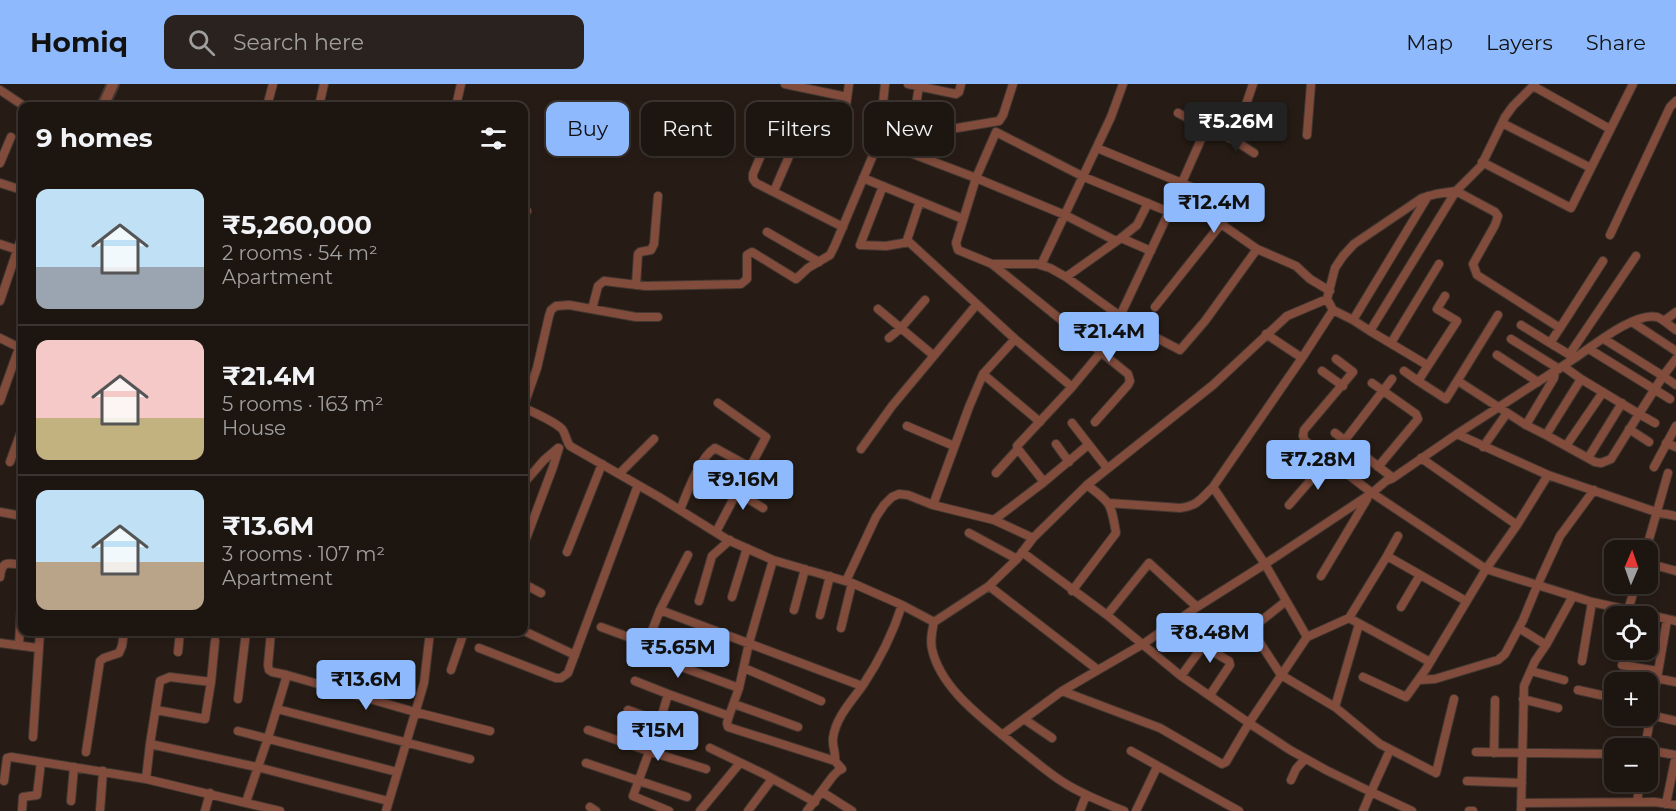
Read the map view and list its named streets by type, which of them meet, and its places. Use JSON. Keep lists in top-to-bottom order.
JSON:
{
  "north": "top",
  "page": {
    "header": "Homiq",
    "search": "Search here",
    "nav": ["Map", "Layers", "Share"],
    "price": [
      "₹5.26M",
      "₹12.4M",
      "₹21.4M",
      "₹7.28M",
      "₹9.16M",
      "₹8.48M",
      "₹5.65M",
      "₹13.6M",
      "₹15M"
    ],
    "chip": [
      "Buy",
      "Rent",
      "Filters",
      "New"
    ],
    "heading": "9 homes",
    "list": [
      {
        "name": "₹5,260,000",
        "note": "2 rooms · 54 m² · Apartment"
      },
      {
        "name": "₹21.4M",
        "note": "5 rooms · 163 m² · House"
      },
      {
        "name": "₹13.6M",
        "note": "3 rooms · 107 m² · Apartment"
      }
    ],
    "map_buttons": ["+", "−"]
  }
}
